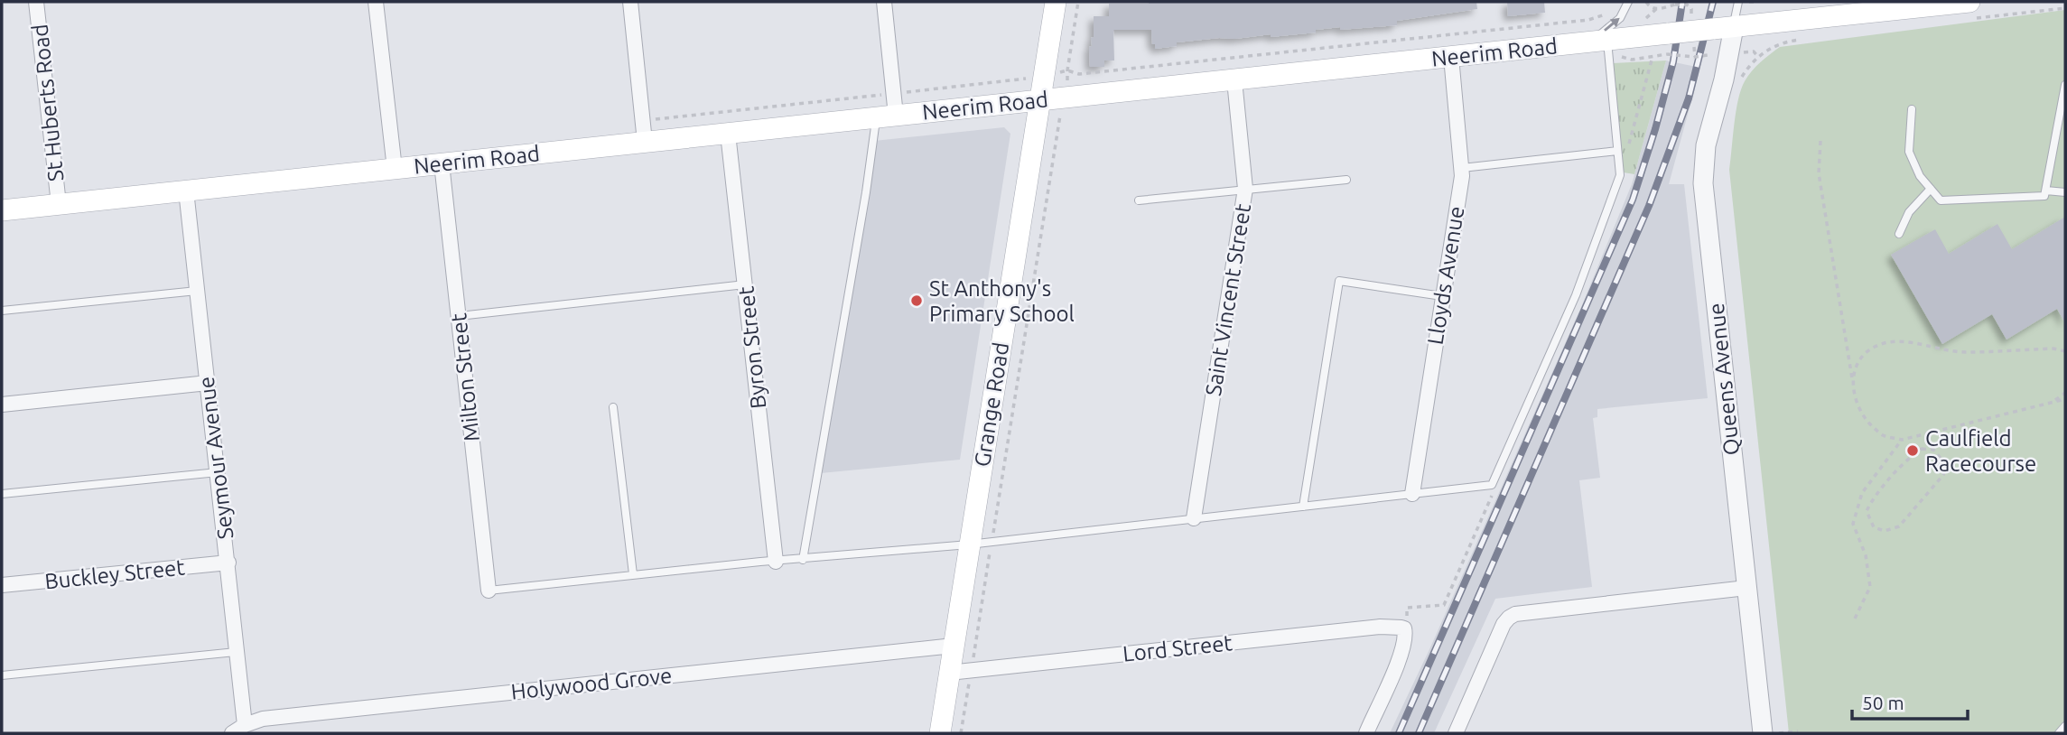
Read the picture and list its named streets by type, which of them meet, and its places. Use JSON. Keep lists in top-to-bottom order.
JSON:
{
  "streets": {
    "main road": ["Neerim Road", "Grange Road"],
    "street": [
      "St Huberts Road",
      "Lloyds Avenue",
      "Saint Vincent Street",
      "Byron Street",
      "Milton Street",
      "Queens Avenue",
      "Seymour Avenue",
      "Buckley Street",
      "Lord Street",
      "Holywood Grove"
    ]
  },
  "crossings": [
    ["Neerim Road", "St Huberts Road"],
    ["Neerim Road", "Lloyds Avenue"],
    ["Neerim Road", "Saint Vincent Street"],
    ["Neerim Road", "Byron Street"],
    ["Neerim Road", "Milton Street"],
    ["Neerim Road", "Queens Avenue"],
    ["Neerim Road", "Grange Road"],
    ["Neerim Road", "Seymour Avenue"],
    ["Grange Road", "Lord Street"],
    ["Grange Road", "Holywood Grove"],
    ["Seymour Avenue", "Buckley Street"],
    ["Seymour Avenue", "Holywood Grove"]
  ],
  "places": ["St Anthony's Primary School", "Caulfield Racecourse"],
  "scale_bar": "50 m"
}
